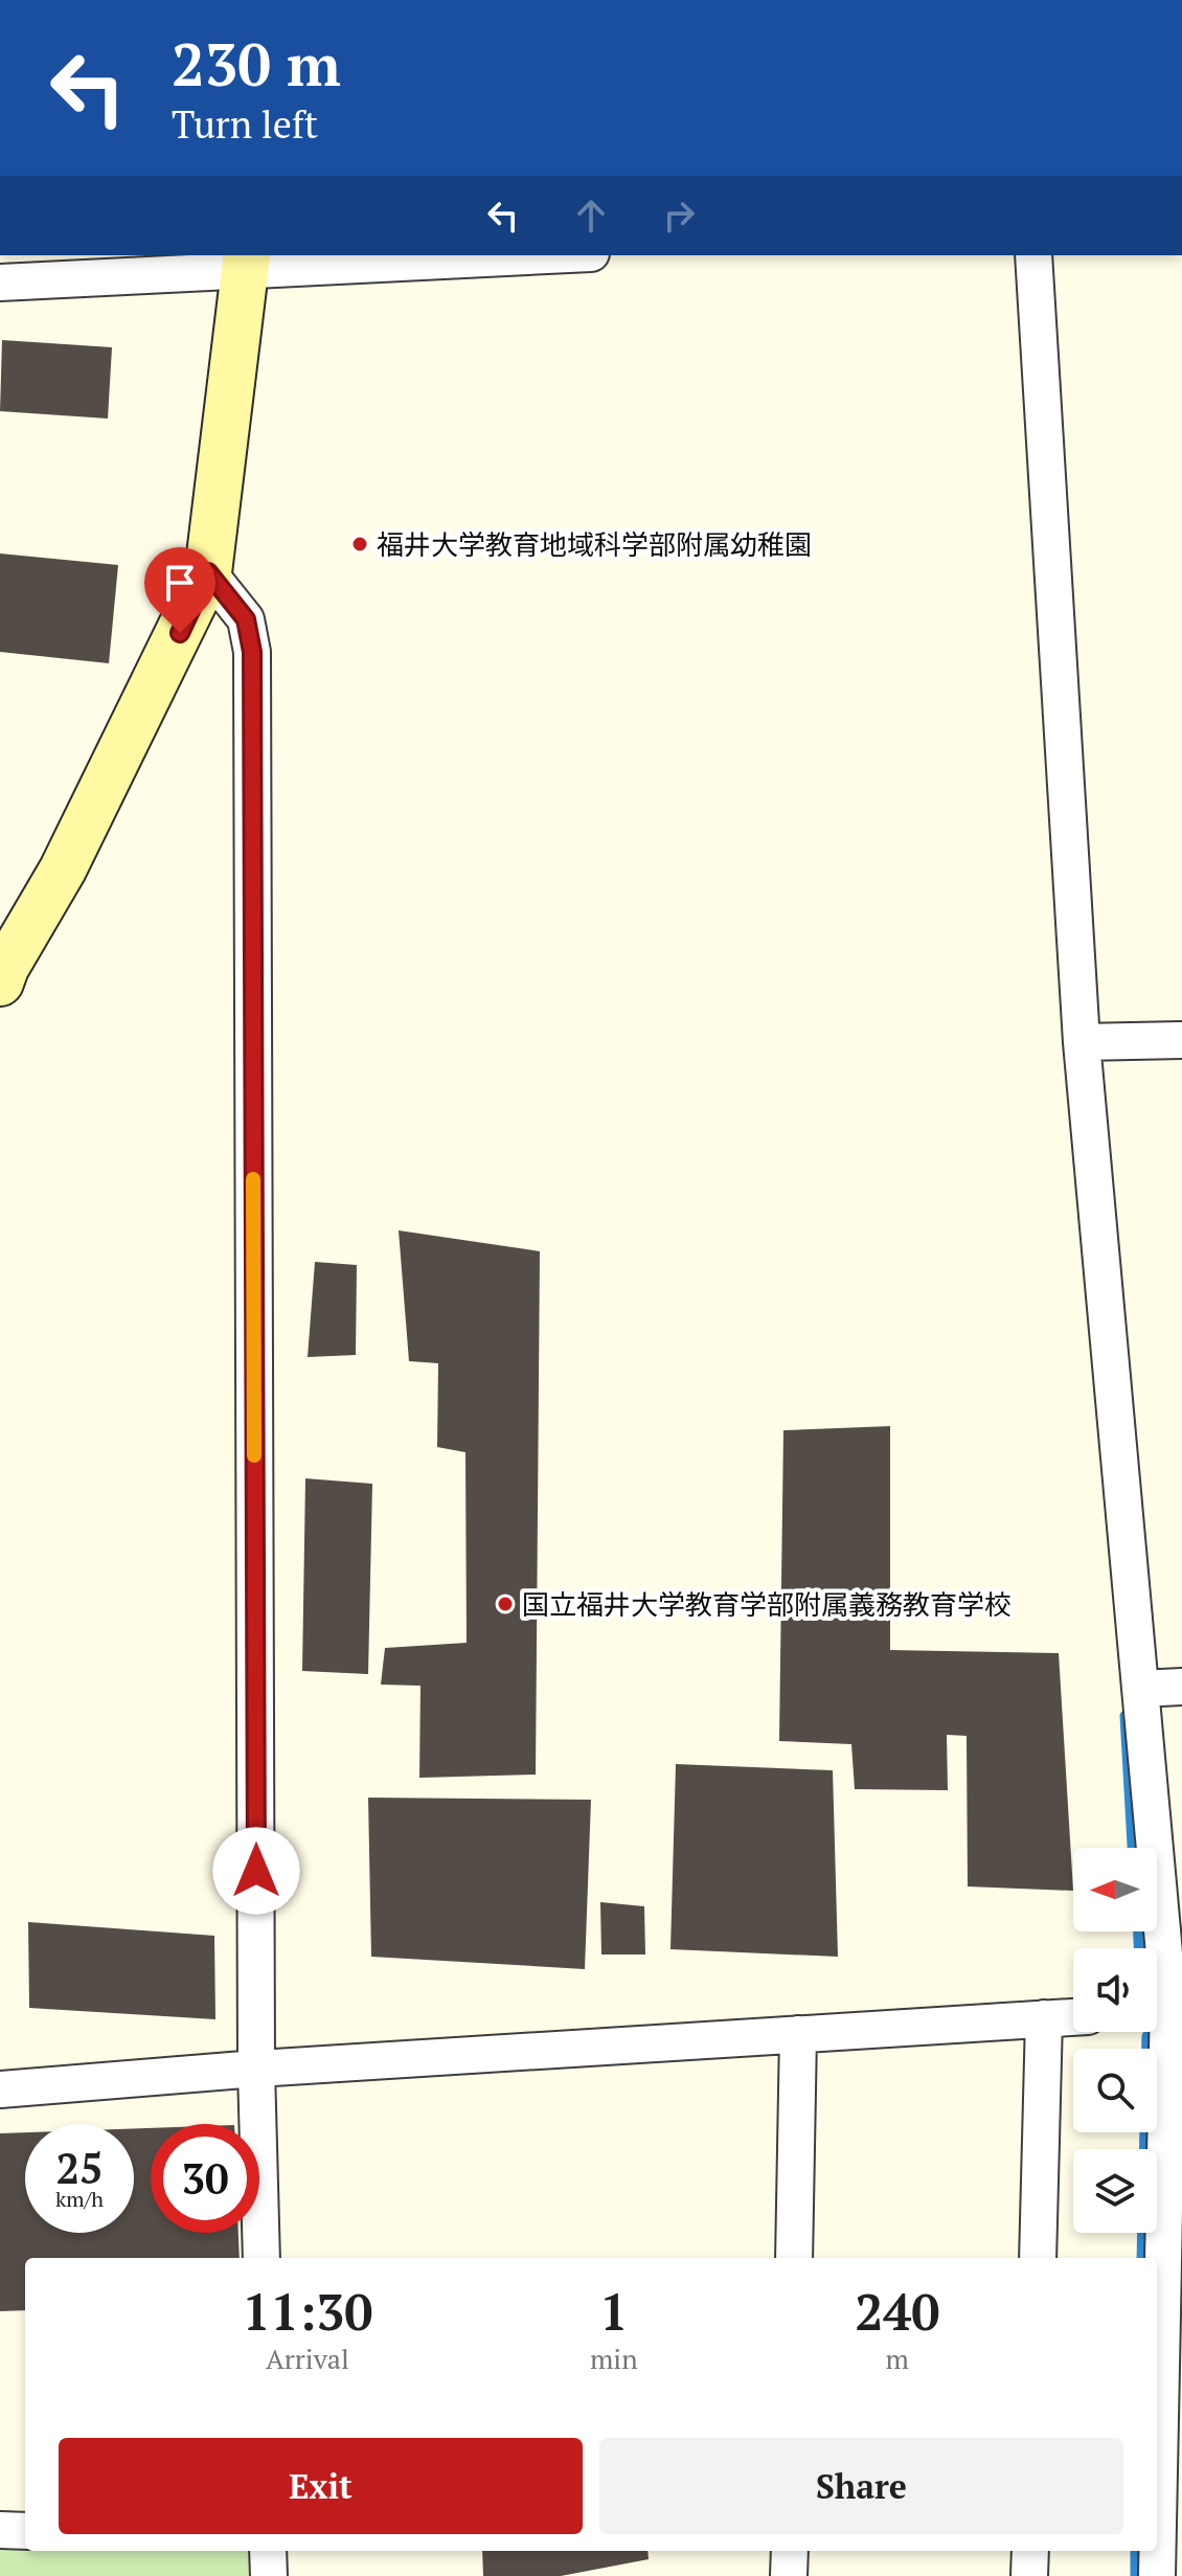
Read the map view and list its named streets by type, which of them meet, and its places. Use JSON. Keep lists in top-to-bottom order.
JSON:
{
  "places": ["福井大学教育地域科学部附属幼稚園", "国立福井大学教育学部附属義務教育学校"],
  "north": "left",
  "page": {
    "turn": ["230 m", "Turn left"],
    "speed": "25 km/h",
    "limit": "30",
    "eta": [
      "11:30",
      "Arrival",
      "1",
      "min",
      "240",
      "m"
    ],
    "buttons": ["Exit", "Share"]
  }
}
